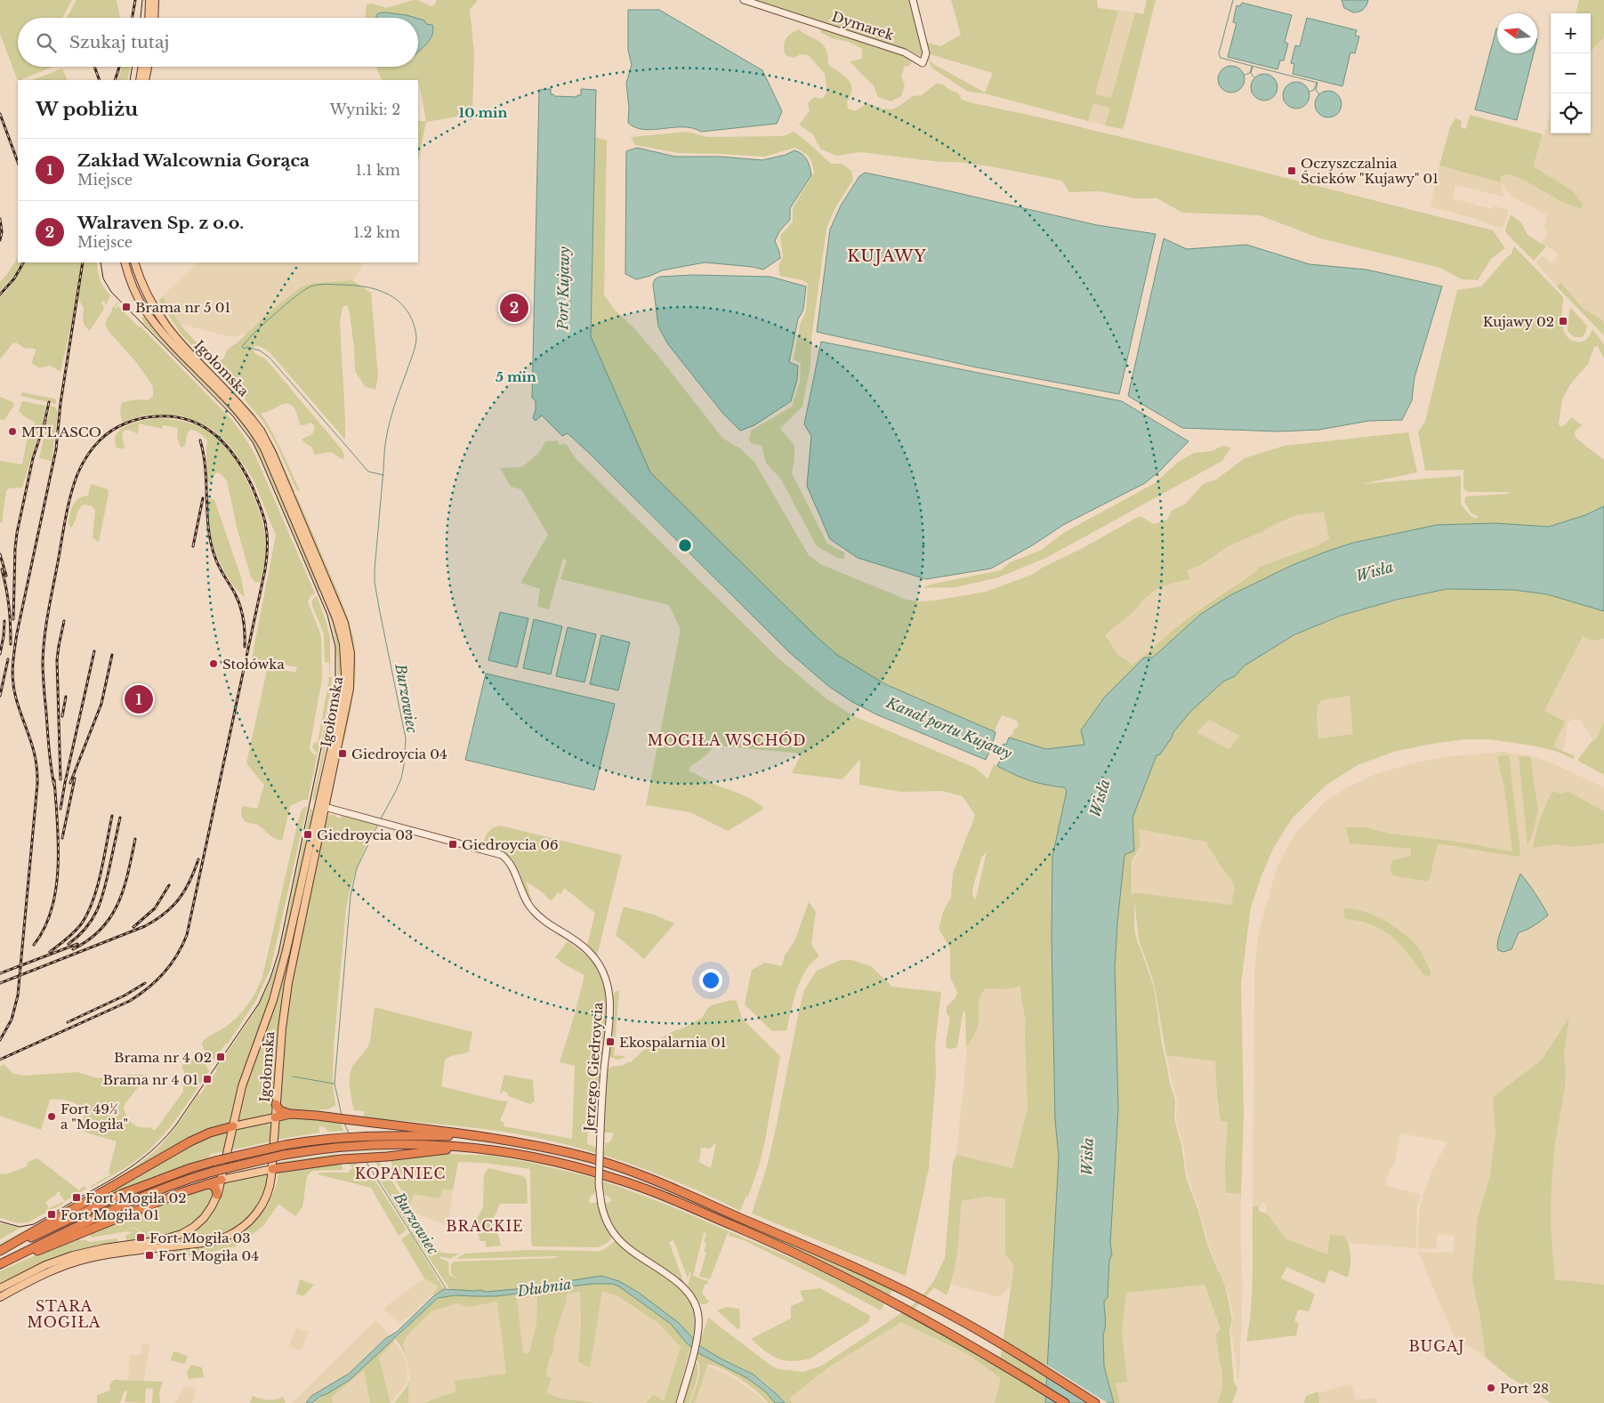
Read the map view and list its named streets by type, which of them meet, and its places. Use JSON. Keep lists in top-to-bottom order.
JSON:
{
  "streets": {
    "main road": ["Igołomska"],
    "street": ["Dymarek", "Jerzego Giedroycia"]
  },
  "crossings": [
    ["Igołomska", "Jerzego Giedroycia"]
  ],
  "districts": [
    "KUJAWY",
    "MOGIŁA WSCHÓD",
    "KOPANIEC",
    "BRACKIE",
    "STARA MOGIŁA",
    "BUGAJ"
  ],
  "water": [
    "Port Kujawy",
    "Wisła",
    "Burzowiec",
    "Kanał portu Kujawy",
    "Dłubnia"
  ],
  "places": {
    "transit": [
      "Oczyszczalnia Ścieków \"Kujawy\" 01",
      "Brama nr 5 01",
      "Kujawy 02",
      "Giedroycia 04",
      "Giedroycia 03",
      "Giedroycia 06",
      "Ekospalarnia 01",
      "Brama nr 4 02",
      "Brama nr 4 01",
      "Fort Mogiła 02",
      "Fort Mogiła 01",
      "Fort Mogiła 03",
      "Fort Mogiła 04"
    ],
    "other": [
      "MTL ASCO",
      "Stołówka",
      "Fort 49½ a \"Mogiła\"",
      "Port 28"
    ]
  },
  "north": "left",
  "page": {
    "map_buttons": ["+", "−"],
    "search": "Szukaj tutaj",
    "heading": ["W pobliżu", "Wyniki: 2"],
    "list": [
      {
        "mark": "1",
        "name": "Zakład Walcownia Gorąca",
        "note": "Miejsce",
        "value": "1.1 km"
      },
      {
        "mark": "2",
        "name": "Walraven Sp. z o.o.",
        "note": "Miejsce",
        "value": "1.2 km"
      }
    ],
    "pins": ["2", "1"]
  },
  "rings": ["10 min", "5 min"]
}
